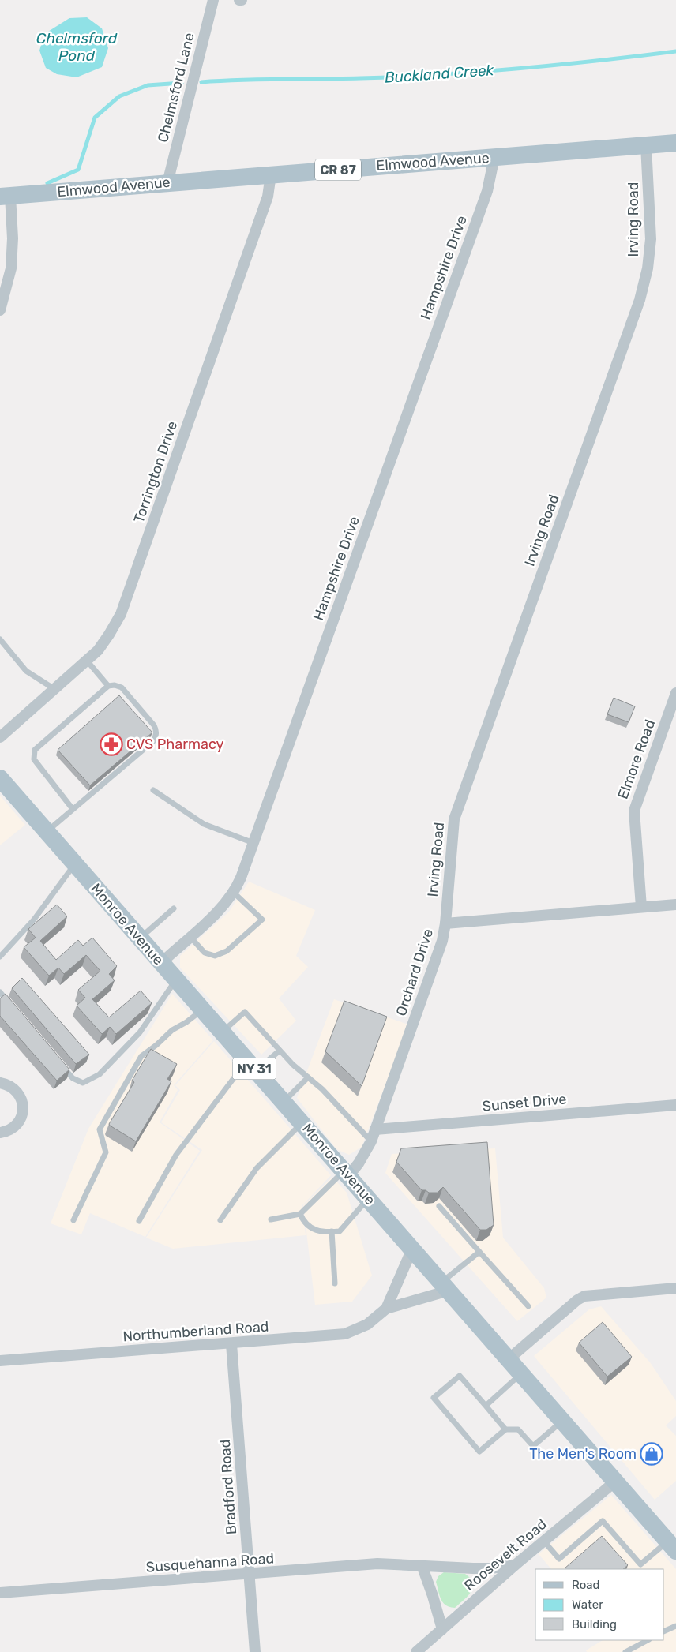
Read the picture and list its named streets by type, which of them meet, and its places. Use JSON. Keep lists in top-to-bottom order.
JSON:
{
  "streets": {
    "main road": [
      "Elmwood Avenue",
      "CR 87",
      "Monroe Avenue",
      "NY 31"
    ],
    "street": [
      "Chelmsford Lane",
      "Irving Road",
      "Hampshire Drive",
      "Torrington Drive",
      "Elmore Road",
      "Orchard Drive",
      "Sunset Drive",
      "Northumberland Road",
      "Bradford Road",
      "Roosevelt Road",
      "Susquehanna Road"
    ]
  },
  "crossings": [
    ["Chelmsford Lane", "Elmwood Avenue"],
    ["Elmwood Avenue", "Irving Road"],
    ["Elmwood Avenue", "Hampshire Drive"],
    ["Elmwood Avenue", "Torrington Drive"],
    ["Irving Road", "Orchard Drive"],
    ["Hampshire Drive", "Monroe Avenue"],
    ["Elmore Road", "Orchard Drive"],
    ["Monroe Avenue", "Orchard Drive"],
    ["Monroe Avenue", "Northumberland Road"],
    ["Monroe Avenue", "Roosevelt Road"],
    ["Orchard Drive", "Sunset Drive"],
    ["Northumberland Road", "Bradford Road"],
    ["Bradford Road", "Susquehanna Road"],
    ["Roosevelt Road", "Susquehanna Road"]
  ],
  "water": ["Chelmsford Pond", "Buckland Creek"],
  "places": {
    "pharmacy": ["CVS Pharmacy"],
    "shop": ["The Men's Room"]
  },
  "legend": ["Road", "Water", "Building"]
}
